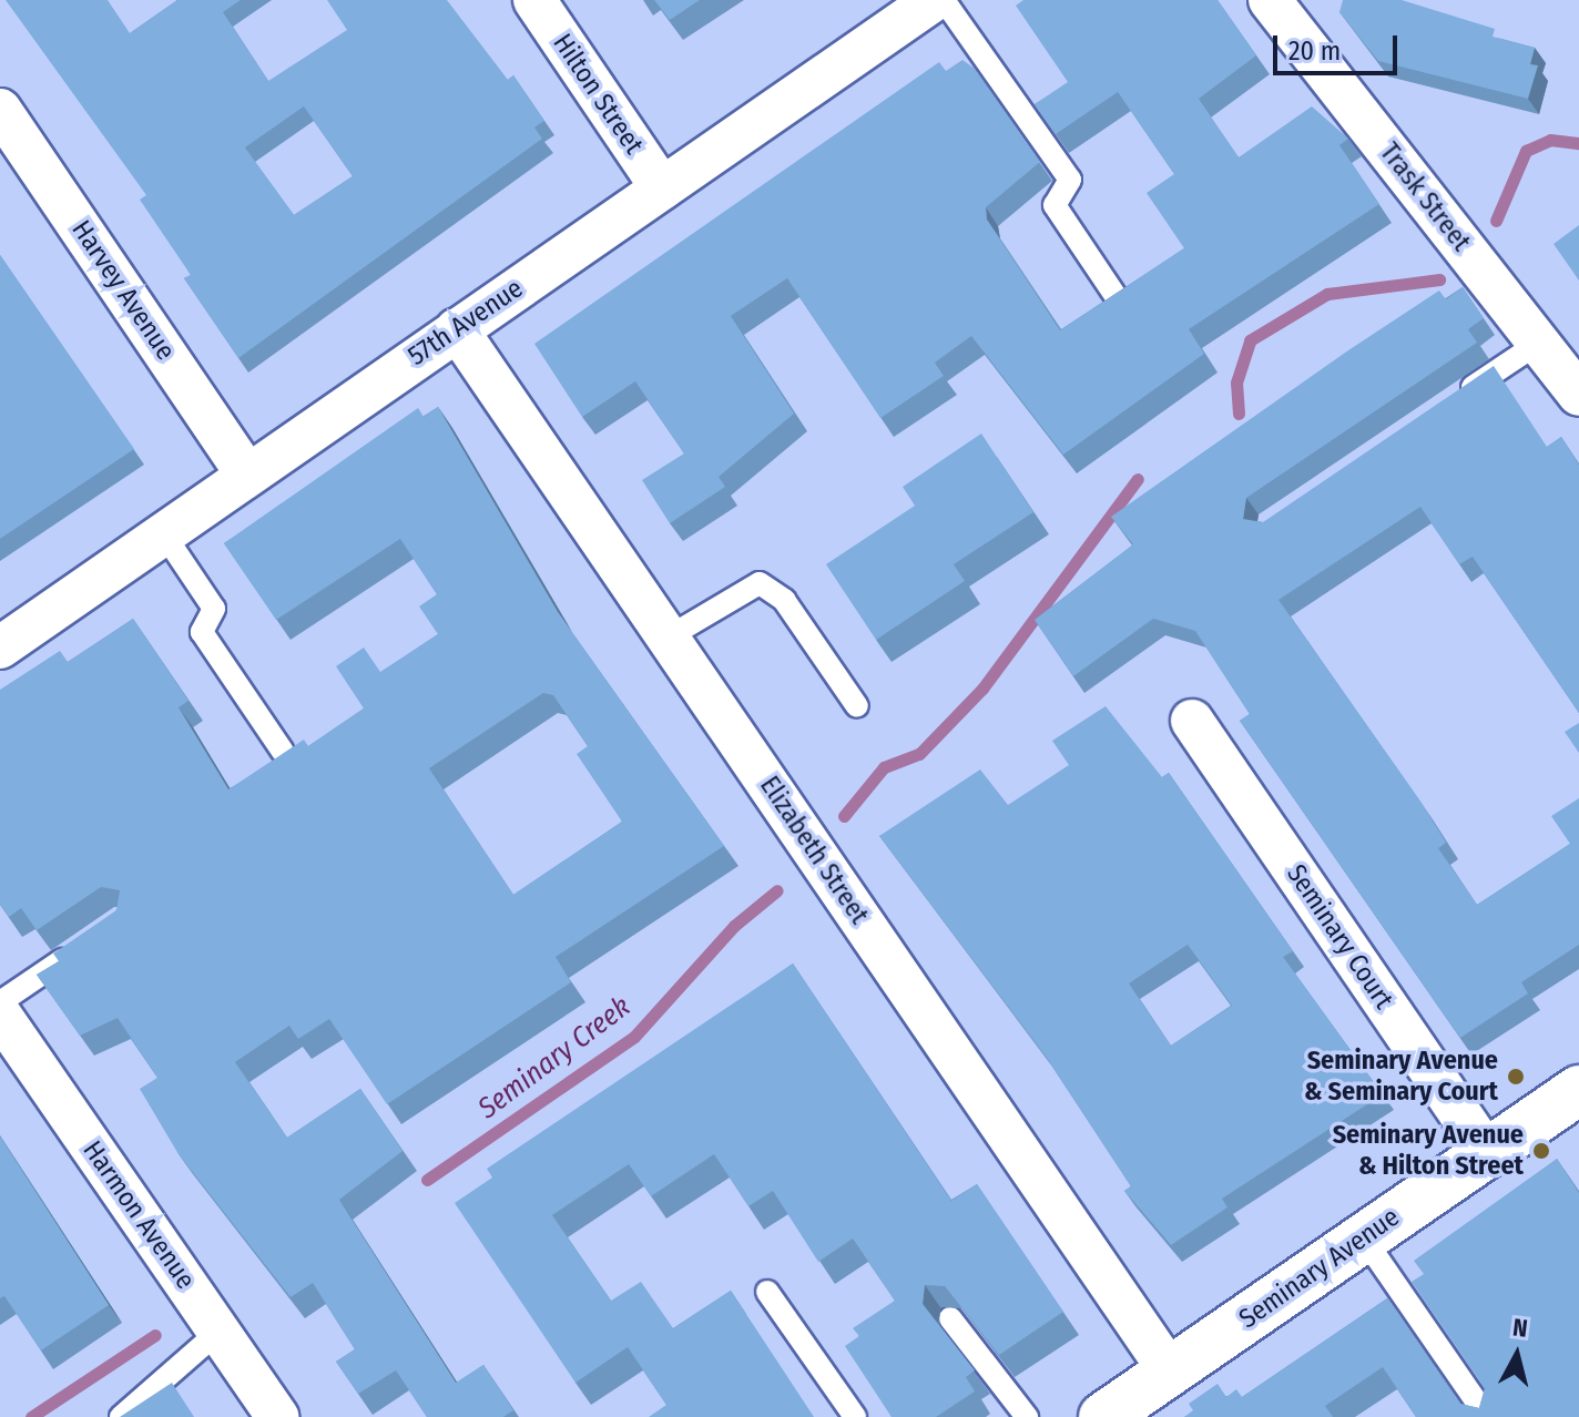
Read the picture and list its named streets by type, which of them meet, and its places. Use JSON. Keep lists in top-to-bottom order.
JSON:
{
  "streets": {
    "street": [
      "Hilton Street",
      "Trask Street",
      "Harvey Avenue",
      "57th Avenue",
      "Elizabeth Street",
      "Seminary Court",
      "Harmon Avenue",
      "Seminary Avenue"
    ]
  },
  "crossings": [
    ["Hilton Street", "57th Avenue"],
    ["Harvey Avenue", "57th Avenue"],
    ["57th Avenue", "Elizabeth Street"],
    ["Elizabeth Street", "Seminary Avenue"],
    ["Seminary Court", "Seminary Avenue"]
  ],
  "water": ["Seminary Creek"],
  "places": ["Seminary Avenue & Seminary Court", "Seminary Avenue & Hilton Street"],
  "scale_bar": "20 m",
  "north": "top"
}
